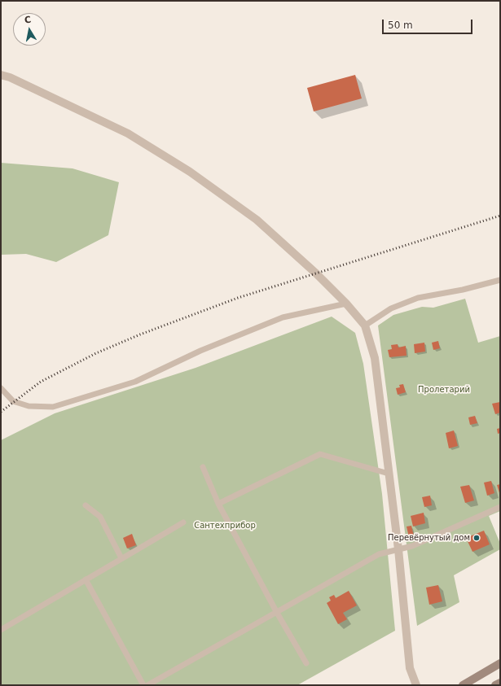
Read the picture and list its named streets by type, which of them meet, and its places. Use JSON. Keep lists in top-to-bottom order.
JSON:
{
  "parks": ["Пролетарий", "Сантехприбор"],
  "places": ["Перевёрнутый дом"],
  "scale_bar": "50 m",
  "north": "top"
}
